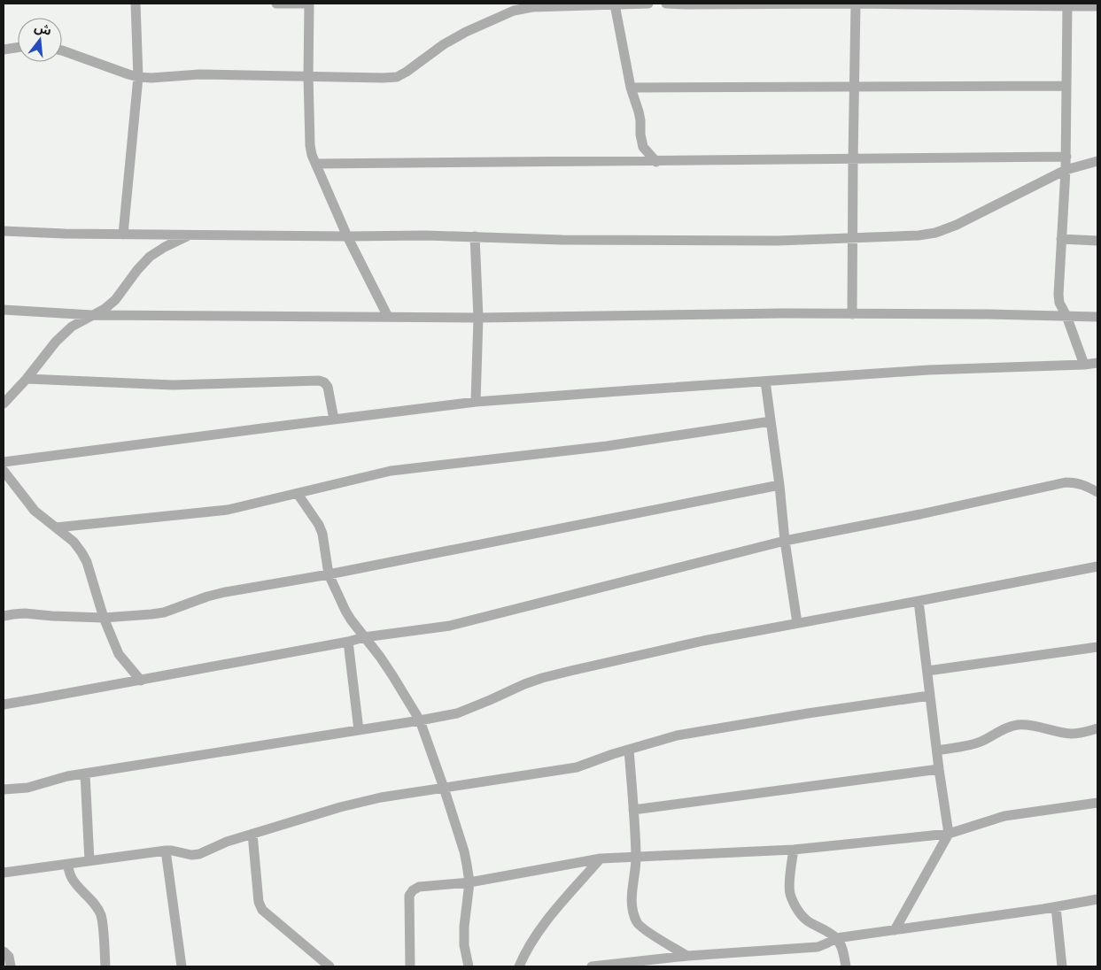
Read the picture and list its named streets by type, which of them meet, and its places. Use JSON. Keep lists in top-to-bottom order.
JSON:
{
  "north": "top"
}
